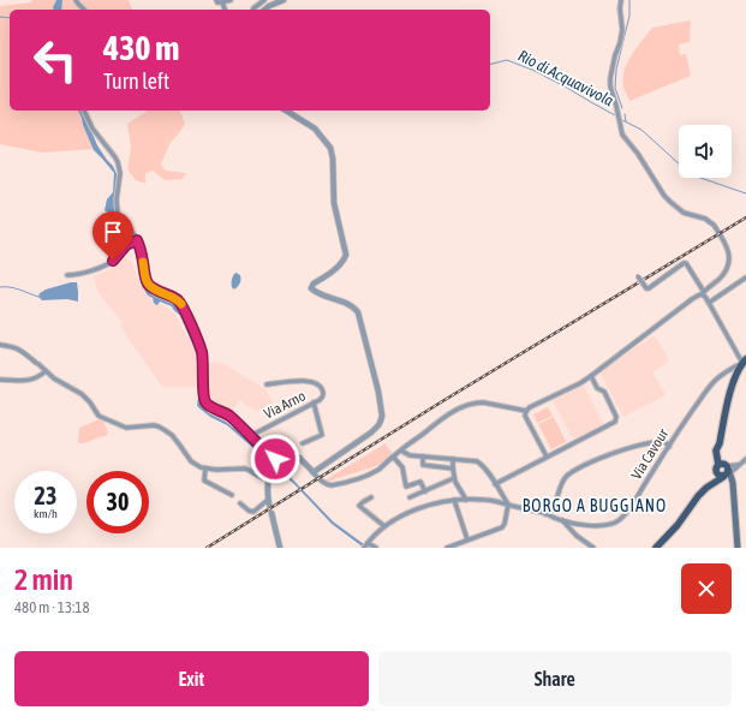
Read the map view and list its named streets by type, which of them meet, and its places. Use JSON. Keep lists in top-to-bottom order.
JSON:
{
  "streets": {
    "street": ["Via Arno", "Via Cavour"]
  },
  "districts": ["BORGO A BUGGIANO"],
  "water": ["Rio di Acquavivola"],
  "page": {
    "turn": ["430 m", "Turn left"],
    "speed": "23 km/h",
    "limit": "30",
    "heading": ["2 min", "480 m · 13:18"],
    "buttons": ["Exit", "Share"]
  }
}
